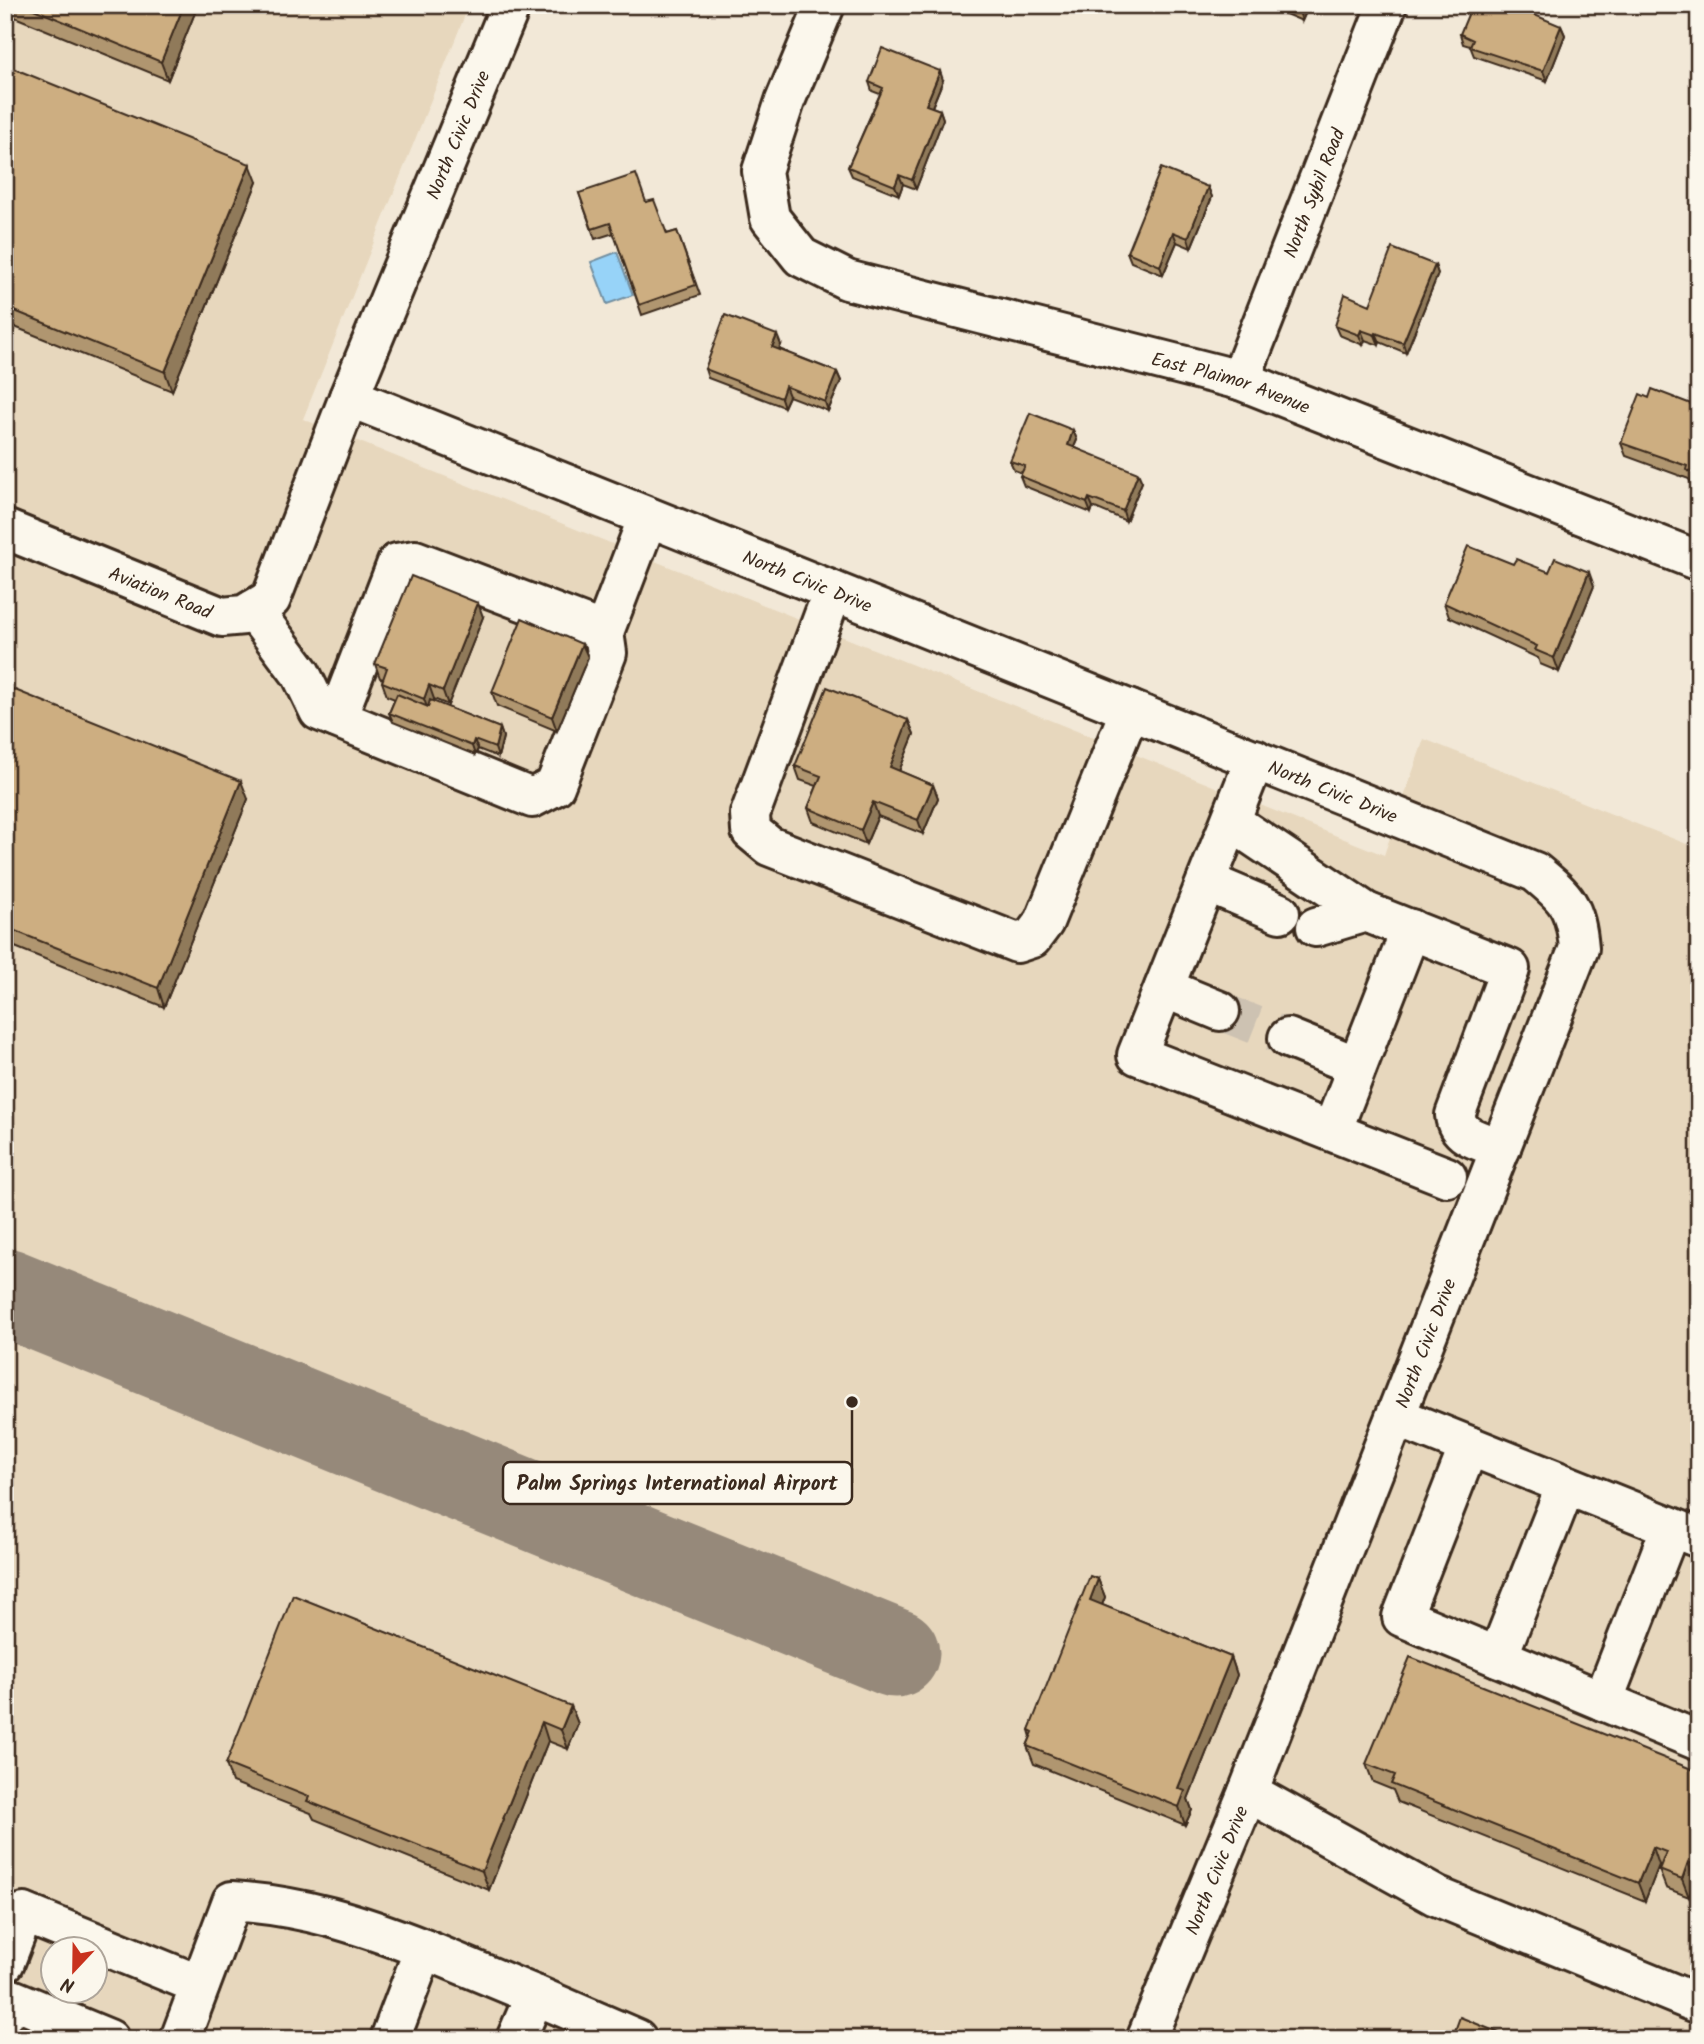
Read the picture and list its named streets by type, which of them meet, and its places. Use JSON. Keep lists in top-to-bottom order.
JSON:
{
  "streets": {
    "street": [
      "North Civic Drive",
      "North Sybil Road",
      "East Plaimor Avenue",
      "Aviation Road"
    ]
  },
  "crossings": [
    ["North Sybil Road", "East Plaimor Avenue"]
  ],
  "places": ["Palm Springs International Airport"],
  "north": "bottom"
}
